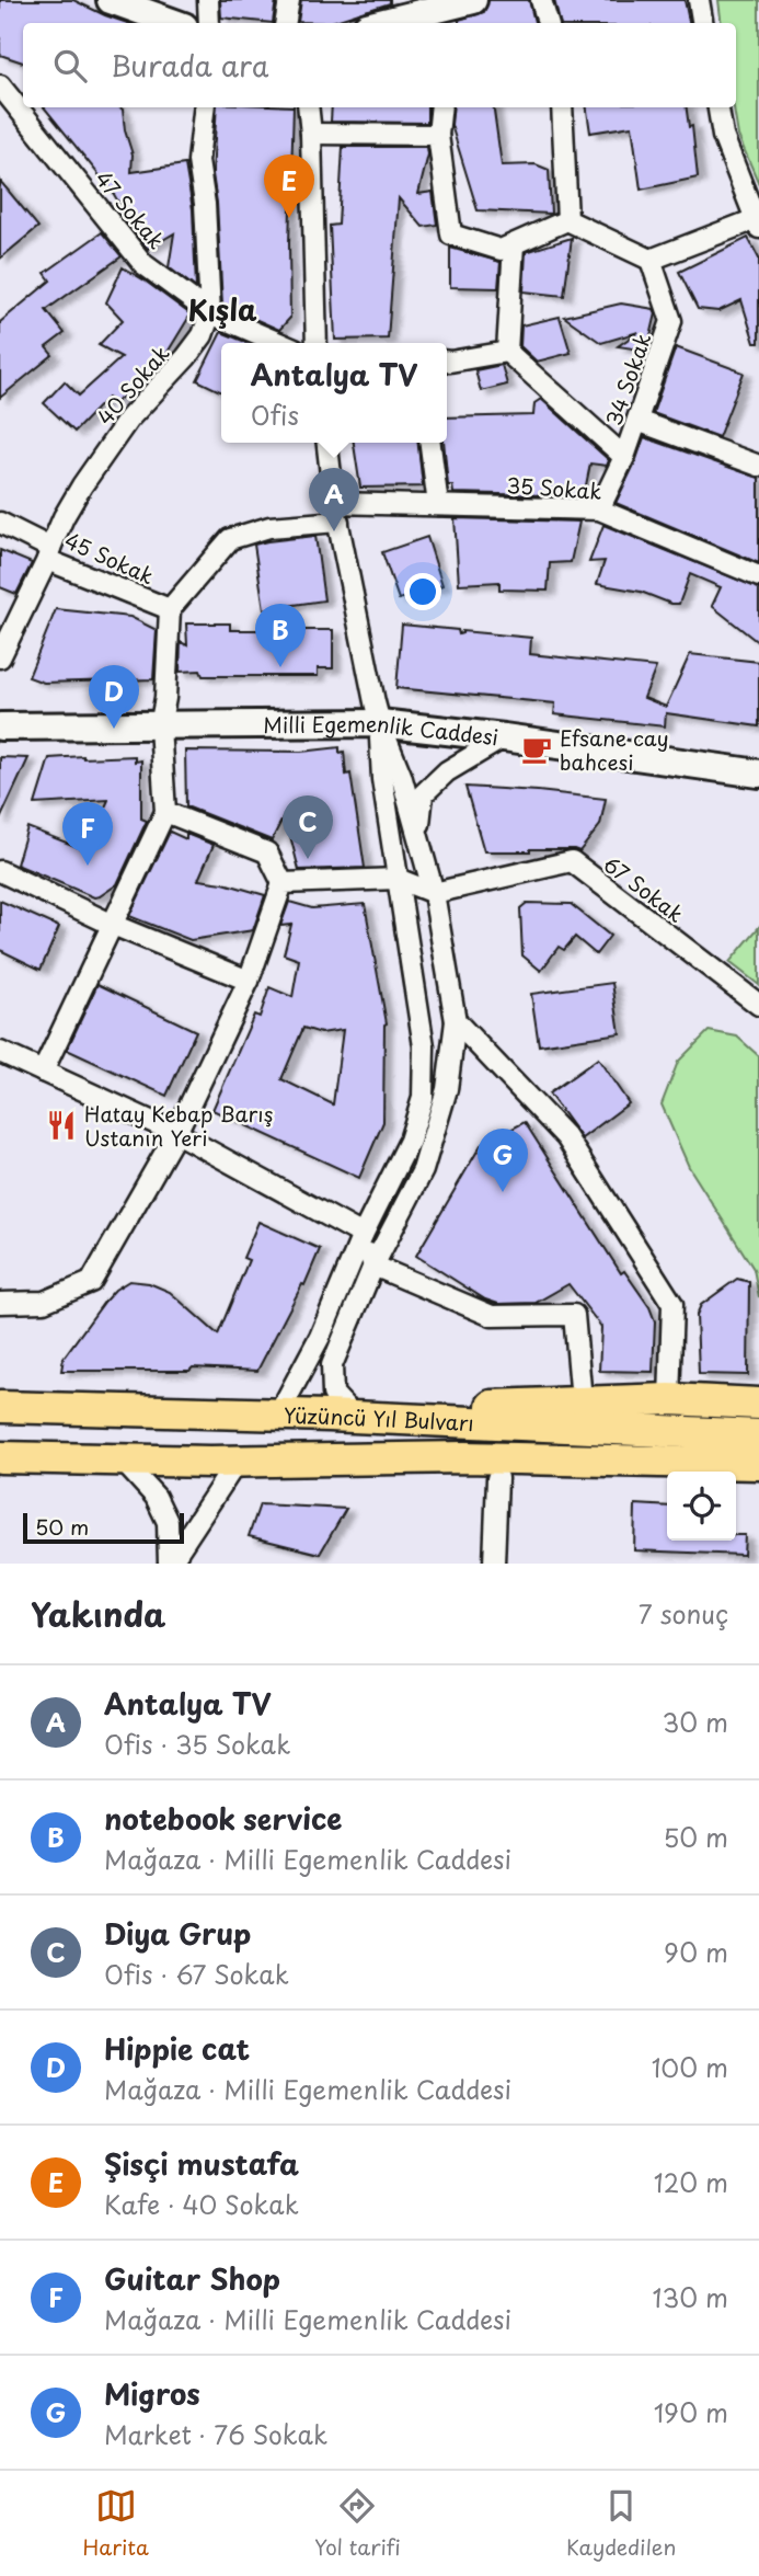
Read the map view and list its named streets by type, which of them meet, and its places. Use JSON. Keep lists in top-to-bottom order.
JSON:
{
  "streets": {
    "main road": ["Yüzüncü Yıl Bulvarı"],
    "street": [
      "47 Sokak",
      "34 Sokak",
      "40 Sokak",
      "35 Sokak",
      "45 Sokak",
      "Milli Egemenlik Caddesi",
      "67 Sokak"
    ]
  },
  "crossings": [
    ["47 Sokak", "40 Sokak"],
    ["34 Sokak", "35 Sokak"],
    ["40 Sokak", "45 Sokak"],
    ["35 Sokak", "45 Sokak"]
  ],
  "districts": ["Kışla"],
  "places": {
    "cafe": ["Efsane cay bahcesi"],
    "restaurant": ["Hatay Kebap Barış Ustanın Yeri"]
  },
  "scale_bar": "50 m",
  "page": {
    "search": "Burada ara",
    "pins": [
      "E",
      "A",
      "B",
      "D",
      "C",
      "F",
      "G"
    ],
    "popup": ["Antalya TV", "Ofis"],
    "scale": "50 m",
    "heading": ["Yakında", "7 sonuç"],
    "list": [
      {
        "mark": "A",
        "name": "Antalya TV",
        "note": "Ofis · 35 Sokak",
        "value": "30 m"
      },
      {
        "mark": "B",
        "name": "notebook service",
        "note": "Mağaza · Milli Egemenlik Caddesi",
        "value": "50 m"
      },
      {
        "mark": "C",
        "name": "Diya Grup",
        "note": "Ofis · 67 Sokak",
        "value": "90 m"
      },
      {
        "mark": "D",
        "name": "Hippie cat",
        "note": "Mağaza · Milli Egemenlik Caddesi",
        "value": "100 m"
      },
      {
        "mark": "E",
        "name": "Şisçi mustafa",
        "note": "Kafe · 40 Sokak",
        "value": "120 m"
      },
      {
        "mark": "F",
        "name": "Guitar Shop",
        "note": "Mağaza · Milli Egemenlik Caddesi",
        "value": "130 m"
      },
      {
        "mark": "G",
        "name": "Migros",
        "note": "Market · 76 Sokak",
        "value": "190 m"
      }
    ],
    "nav": ["Harita", "Yol tarifi", "Kaydedilen"]
  }
}
